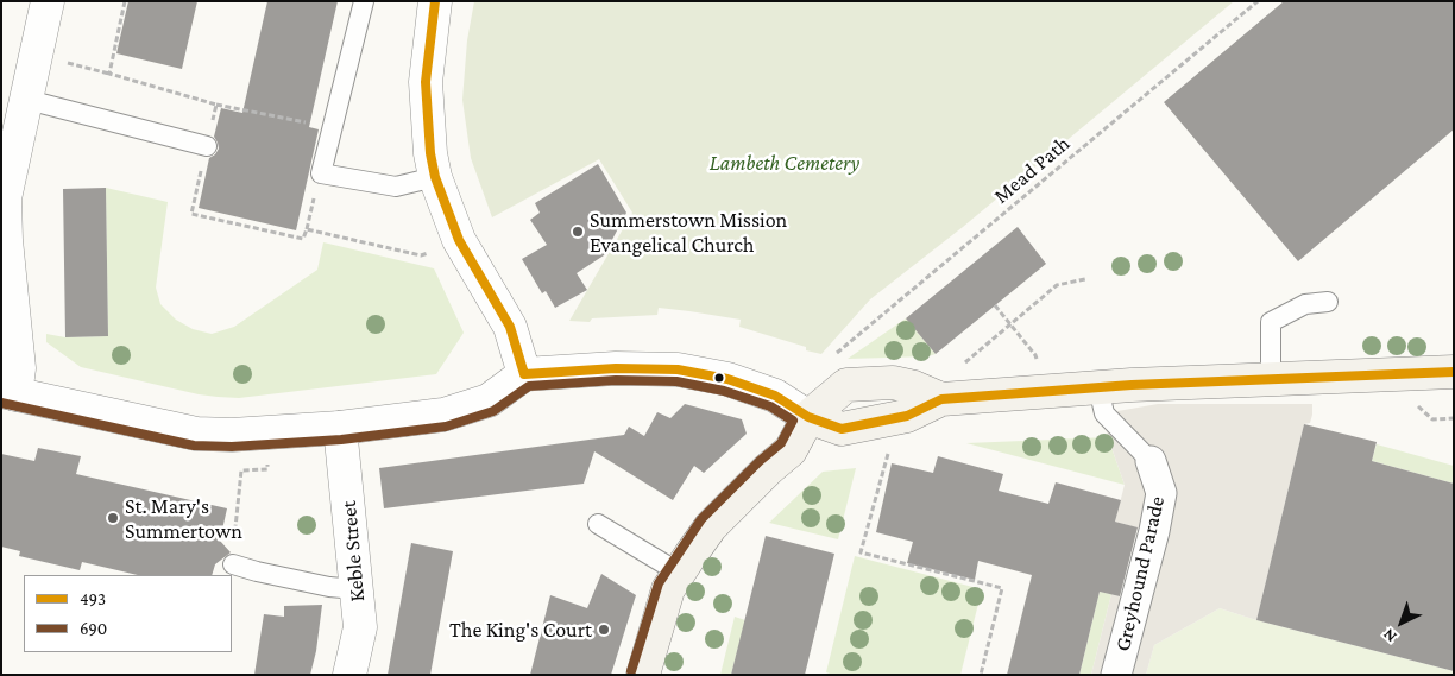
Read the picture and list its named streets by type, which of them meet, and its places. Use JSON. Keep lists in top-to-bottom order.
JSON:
{
  "streets": {
    "street": ["Keble Street", "Greyhound Parade"],
    "path": ["Mead Path"]
  },
  "parks": ["Lambeth Cemetery"],
  "places": ["Summerstown Mission Evangelical Church", "St. Mary's Summertown", "The King's Court"],
  "lines": ["transit line 493", "transit line 690"],
  "legend": ["493", "690"],
  "north": "bottom left"
}
